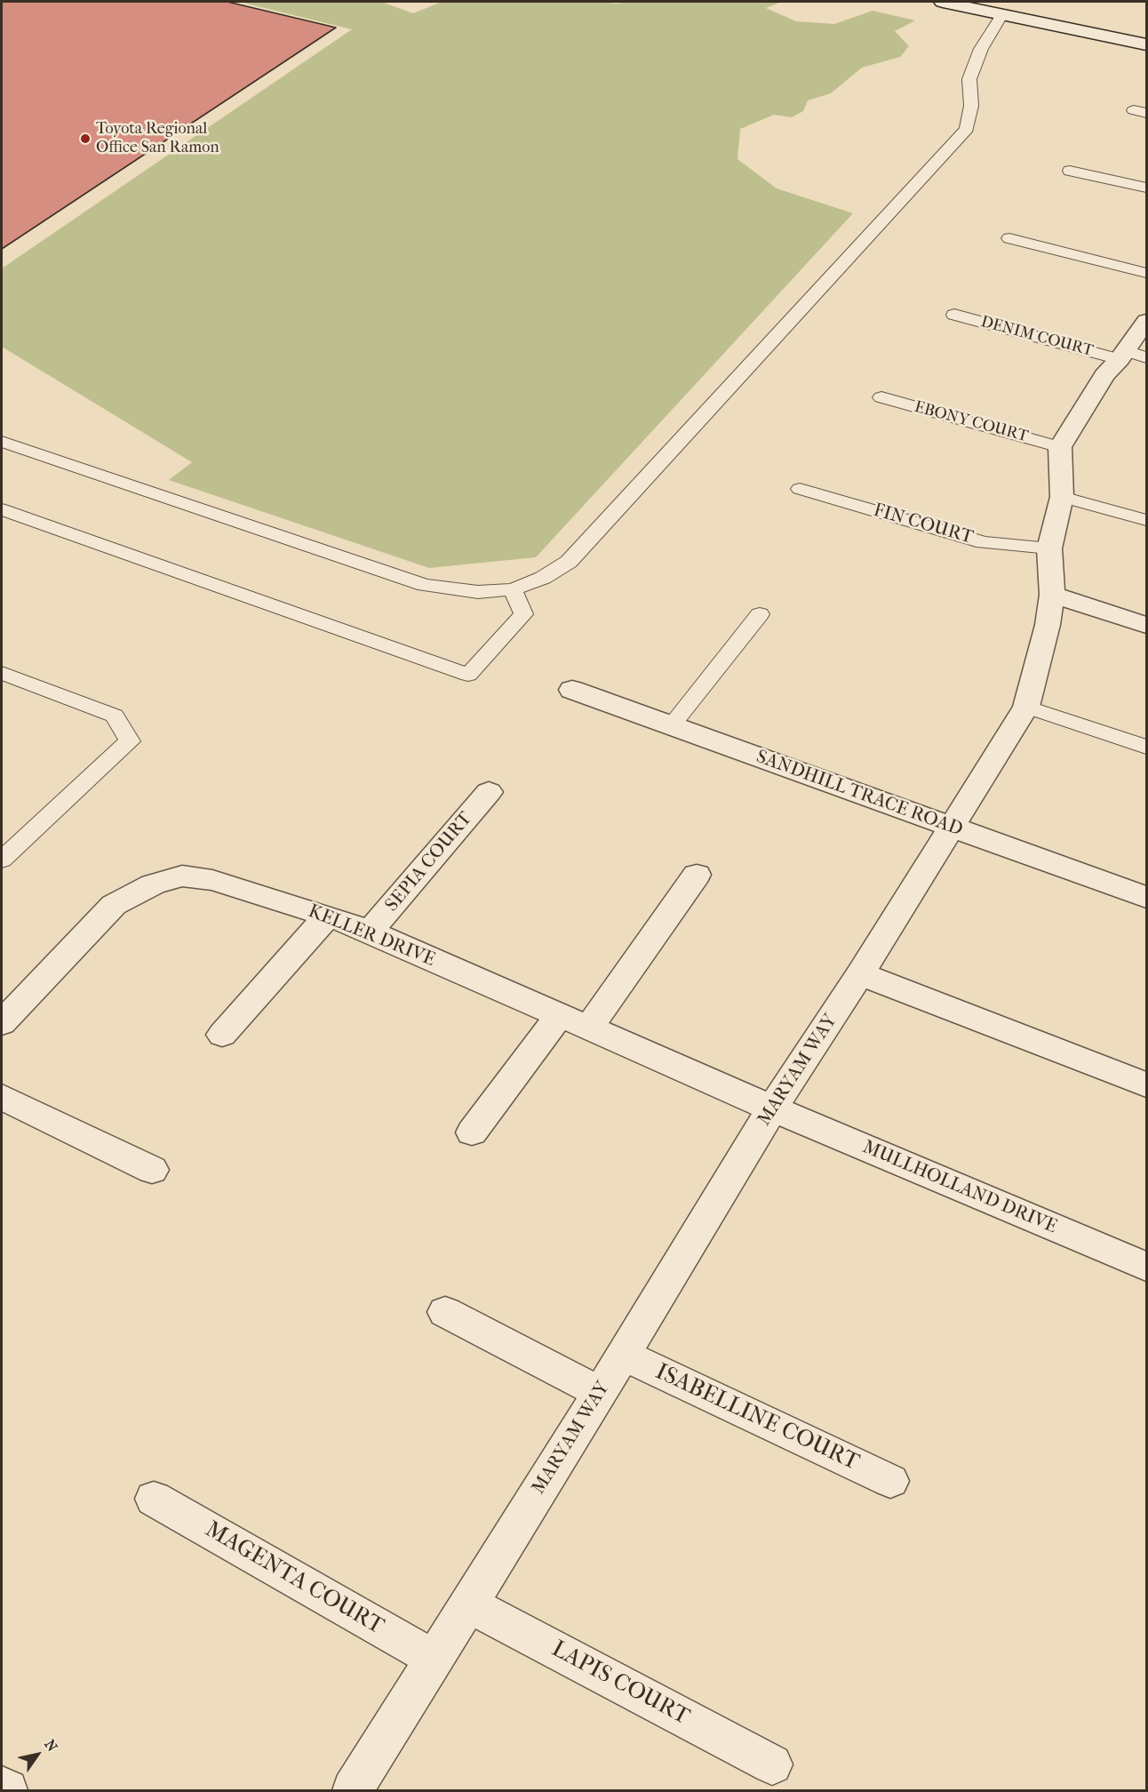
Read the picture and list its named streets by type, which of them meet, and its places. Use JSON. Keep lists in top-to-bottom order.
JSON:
{
  "streets": {
    "street": [
      "SANDHILL TRACE ROAD",
      "SEPIA COURT",
      "KELLER DRIVE",
      "MARYAM WAY",
      "MULLHOLLAND DRIVE",
      "ISABELLINE COURT",
      "MAGENTA COURT",
      "LAPIS COURT"
    ],
    "lane": ["DENIM COURT", "EBONY COURT", "FIN COURT"]
  },
  "crossings": [
    ["EBONY COURT", "MARYAM WAY"],
    ["FIN COURT", "MARYAM WAY"],
    ["SANDHILL TRACE ROAD", "MARYAM WAY"],
    ["SEPIA COURT", "KELLER DRIVE"],
    ["KELLER DRIVE", "MARYAM WAY"],
    ["KELLER DRIVE", "MULLHOLLAND DRIVE"],
    ["MARYAM WAY", "MULLHOLLAND DRIVE"],
    ["MARYAM WAY", "ISABELLINE COURT"],
    ["MARYAM WAY", "MAGENTA COURT"],
    ["MARYAM WAY", "LAPIS COURT"]
  ],
  "places": ["Toyota Regional Office San Ramon"],
  "north": "top right"
}
